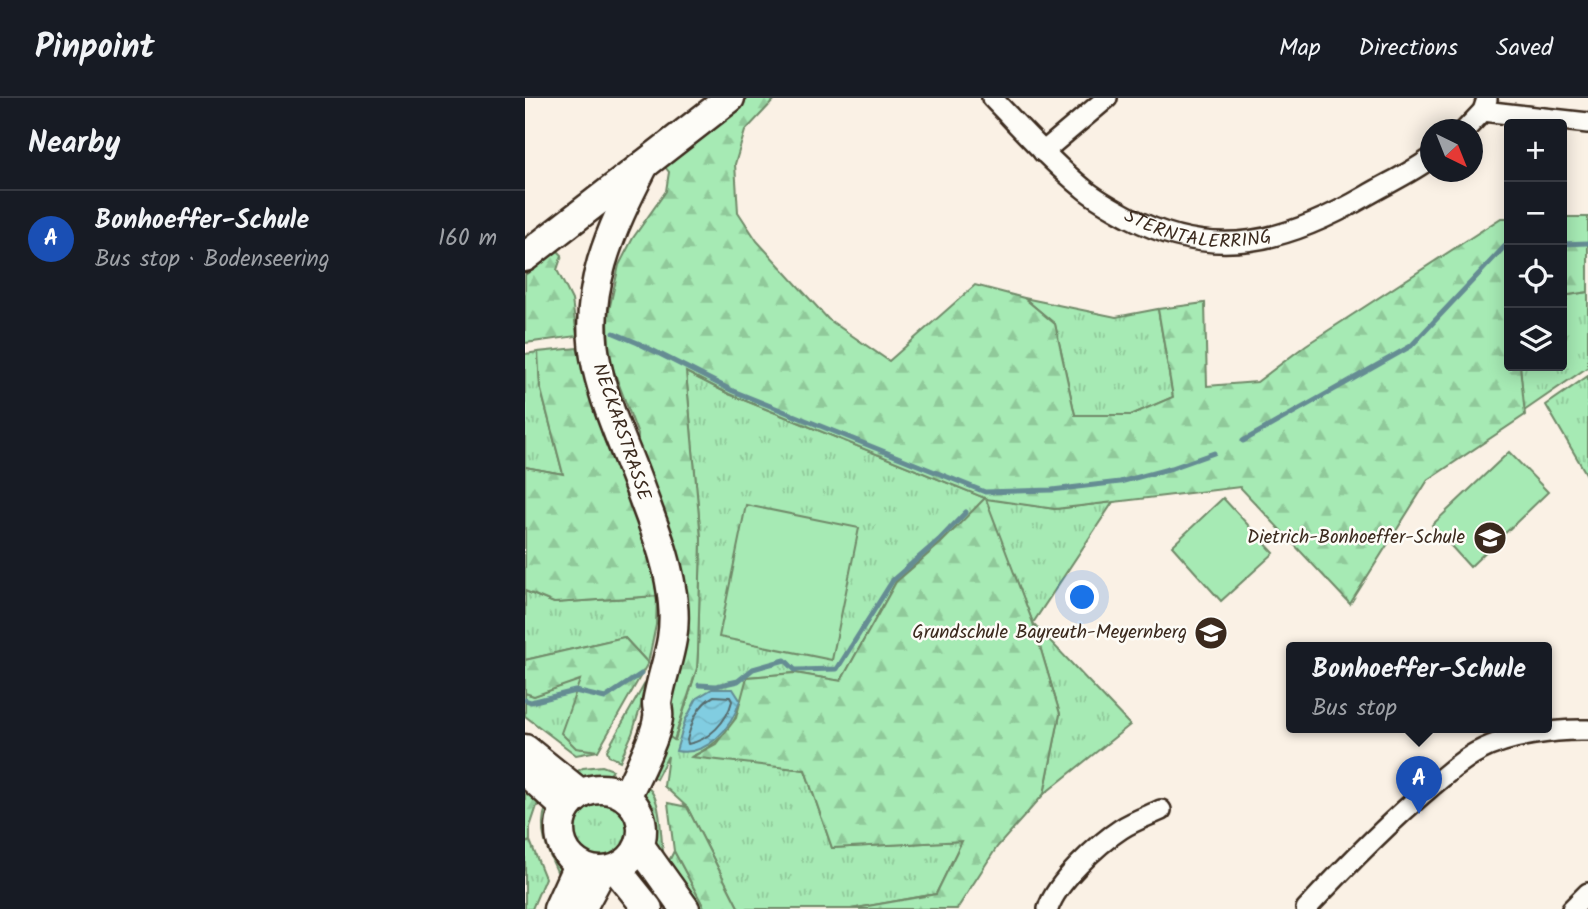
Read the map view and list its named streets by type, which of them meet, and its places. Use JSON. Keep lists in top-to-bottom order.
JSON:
{
  "streets": {
    "street": ["STERNTALERRING", "NECKARSTRASSE"]
  },
  "places": {
    "school or university": ["Dietrich-Bonhoeffer-Schule", "Grundschule Bayreuth-Meyernberg"]
  },
  "north": "bottom right",
  "page": {
    "header": "Pinpoint",
    "nav": ["Map", "Directions", "Saved"],
    "heading": "Nearby",
    "map_buttons": ["+", "−"],
    "list": [
      {
        "mark": "A",
        "name": "Bonhoeffer-Schule",
        "note": "Bus stop · Bodenseering",
        "value": "160 m"
      }
    ],
    "popup": ["Bonhoeffer-Schule", "Bus stop"],
    "pins": "A"
  }
}
